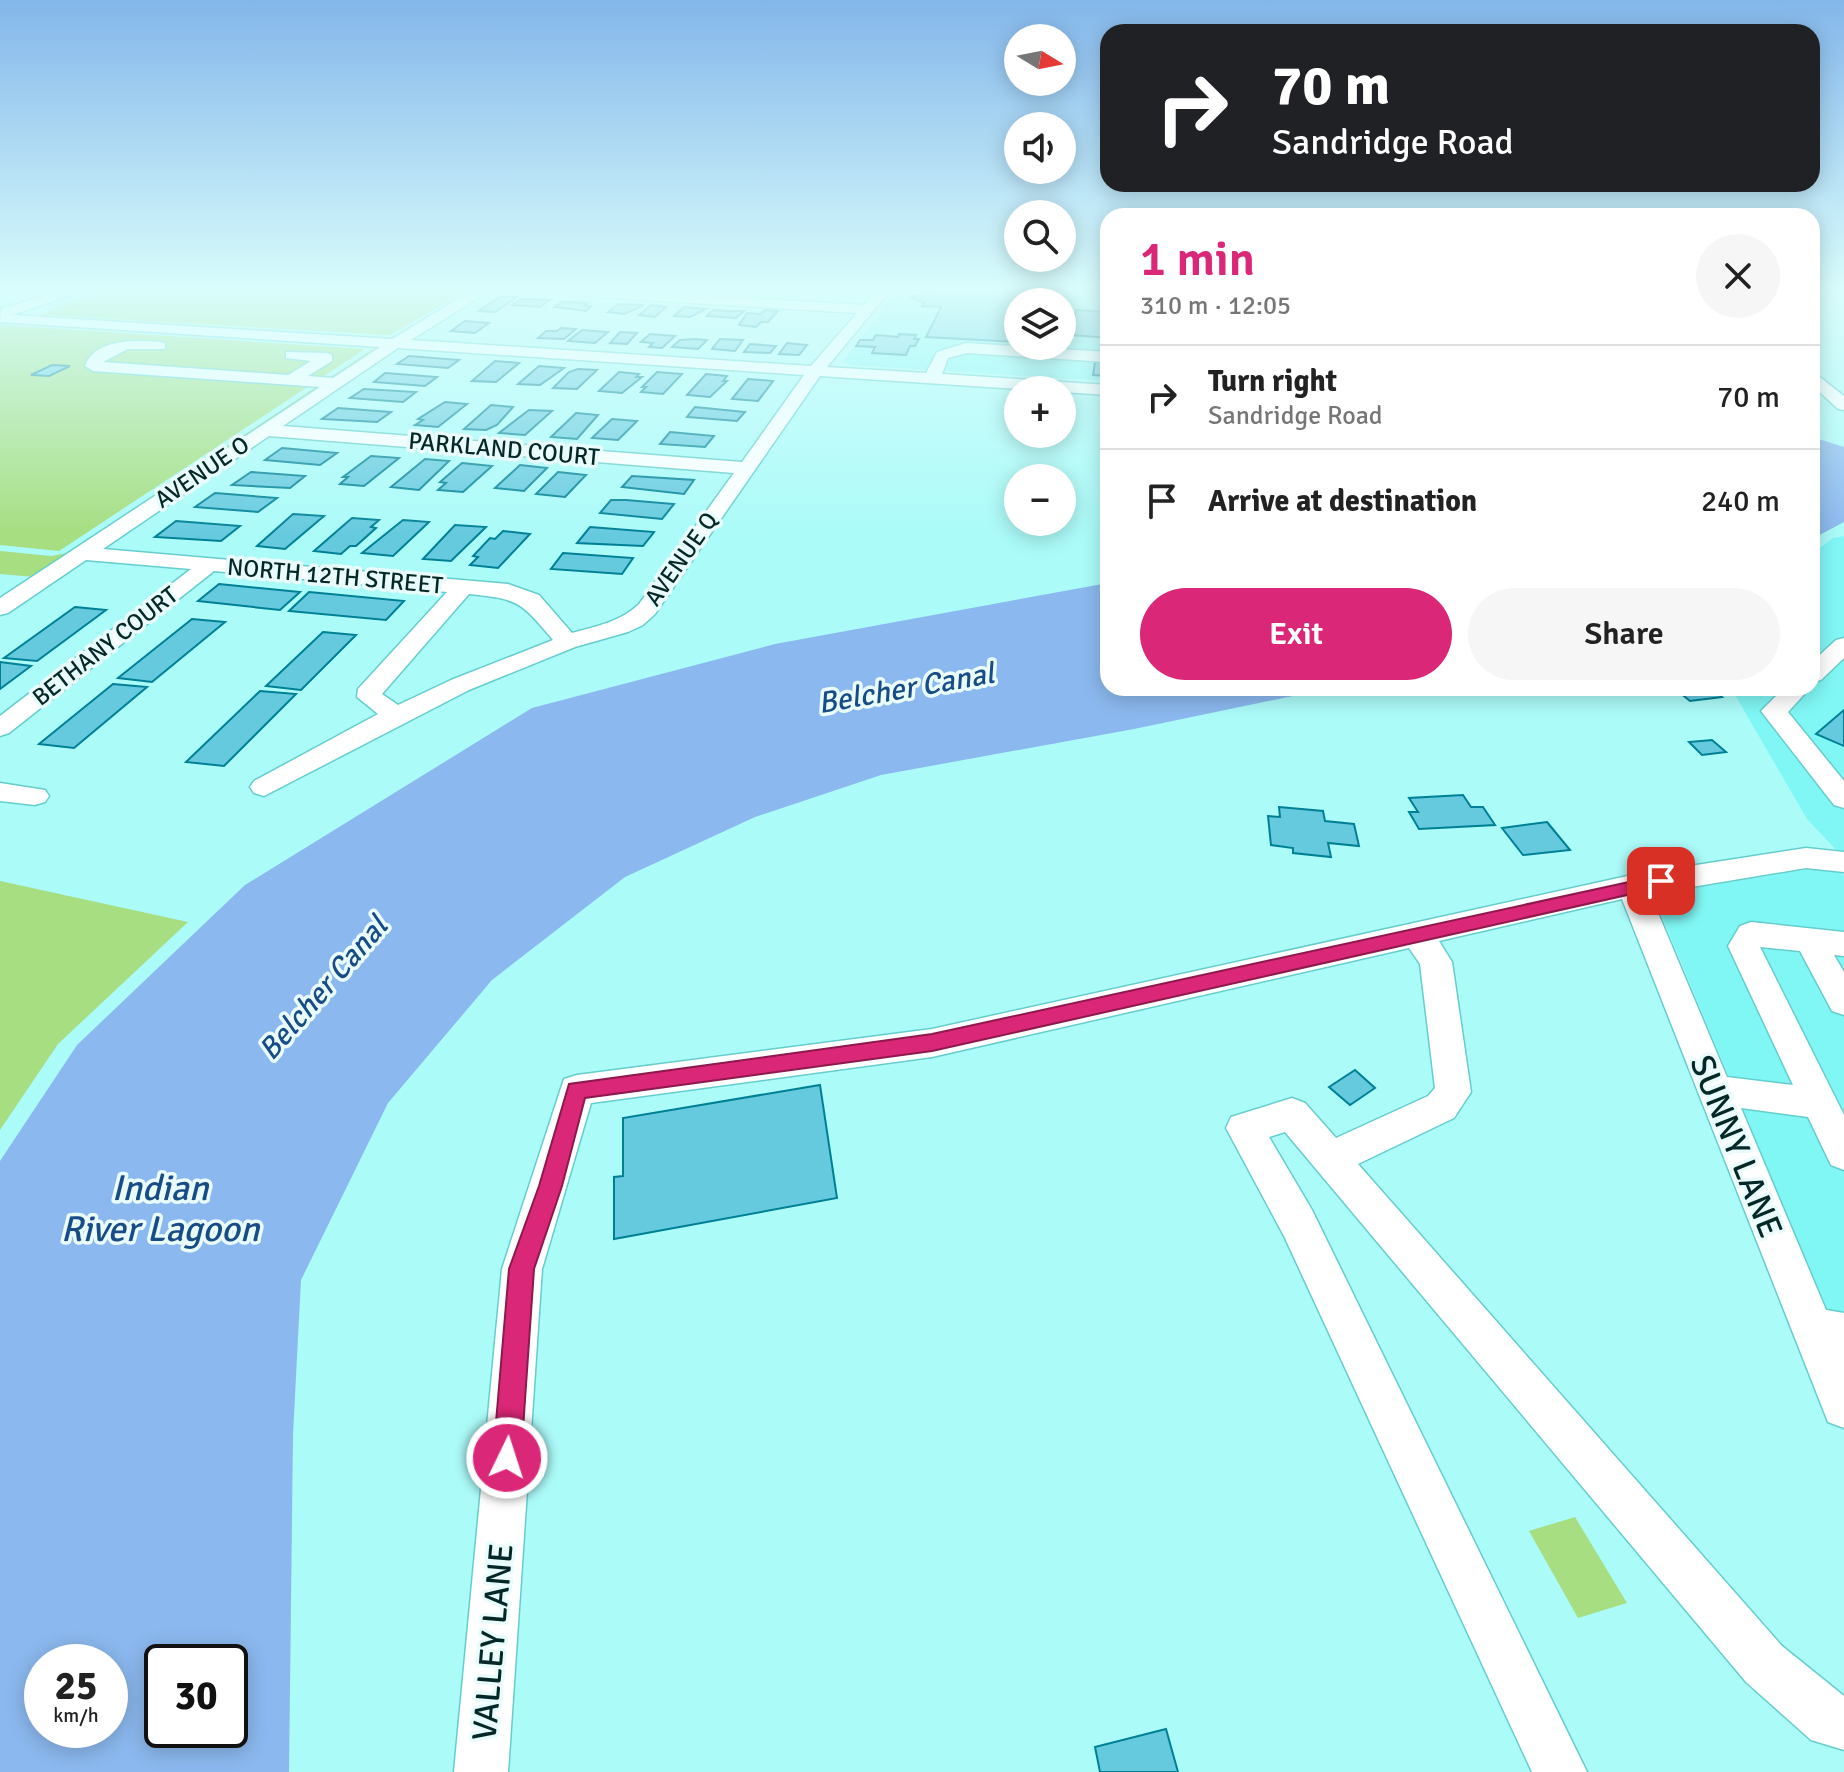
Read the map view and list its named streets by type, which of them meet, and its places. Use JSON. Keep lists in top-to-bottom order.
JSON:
{
  "streets": {
    "street": [
      "PARKLAND COURT",
      "AVENUE O",
      "AVENUE Q",
      "NORTH 12TH STREET",
      "BETHANY COURT",
      "SUNNY LANE",
      "VALLEY LANE"
    ]
  },
  "crossings": [
    ["PARKLAND COURT", "AVENUE O"],
    ["PARKLAND COURT", "AVENUE Q"],
    ["AVENUE O", "NORTH 12TH STREET"],
    ["AVENUE Q", "NORTH 12TH STREET"],
    ["NORTH 12TH STREET", "BETHANY COURT"]
  ],
  "water": ["Belcher Canal", "Indian River Lagoon"],
  "north": "right",
  "page": {
    "map_buttons": ["+", "−"],
    "turn": ["70 m", "Sandridge Road"],
    "heading": ["1 min", "310 m · 12:05"],
    "list": [
      {
        "name": "Turn right",
        "note": "Sandridge Road",
        "value": "70 m"
      },
      {
        "name": "Arrive at destination",
        "value": "240 m"
      }
    ],
    "buttons": ["Exit", "Share"],
    "speed": "25 km/h",
    "limit": "30"
  }
}
